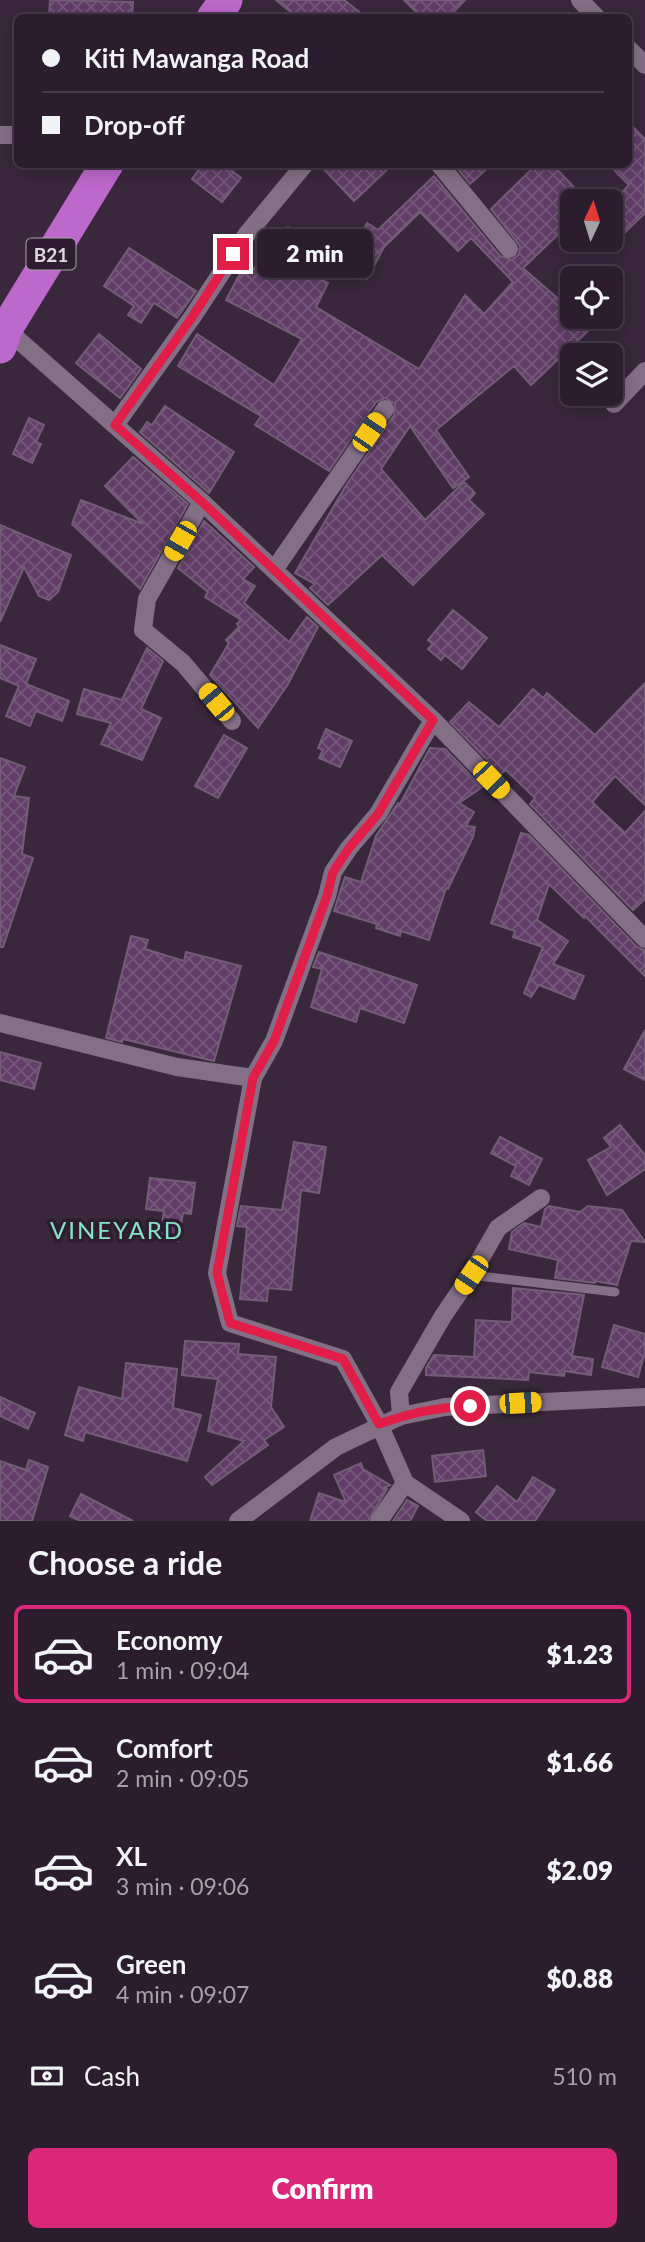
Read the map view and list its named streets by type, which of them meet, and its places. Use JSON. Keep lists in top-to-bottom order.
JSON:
{
  "streets": {
    "highway": ["B21"]
  },
  "districts": ["VINEYARD"],
  "north": "top",
  "page": {
    "banner": ["Kiti Mawanga Road", "Drop-off"],
    "bubble": "2 min",
    "heading": "Choose a ride",
    "list": [
      {
        "name": "Economy",
        "note": "1 min · 09:04",
        "value": "$1.23"
      },
      {
        "name": "Comfort",
        "note": "2 min · 09:05",
        "value": "$1.66"
      },
      {
        "name": "XL",
        "note": "3 min · 09:06",
        "value": "$2.09"
      },
      {
        "name": "Green",
        "note": "4 min · 09:07",
        "value": "$0.88"
      }
    ],
    "pay": ["Cash", "510 m"],
    "buttons": "Confirm"
  }
}
